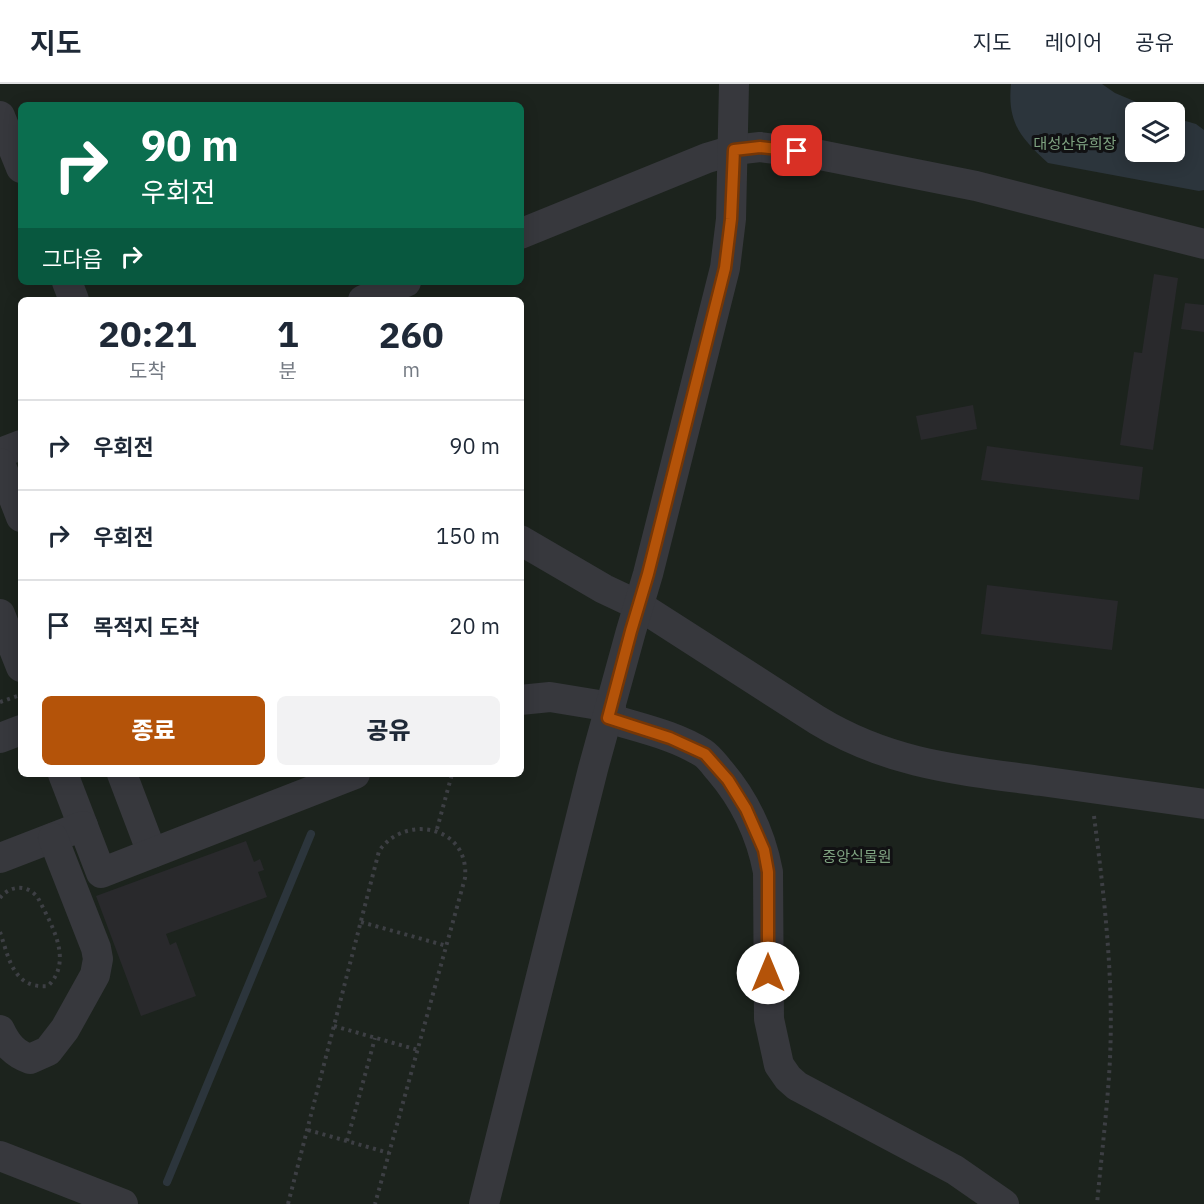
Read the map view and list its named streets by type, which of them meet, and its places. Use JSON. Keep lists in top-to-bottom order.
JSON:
{
  "parks": ["대성산유희장", "중앙식물원"],
  "page": {
    "header": "지도",
    "nav": ["지도", "레이어", "공유"],
    "turn": ["90 m", "우회전"],
    "then": "그다음",
    "eta": [
      "20:21",
      "도착",
      "1",
      "분",
      "260",
      "m"
    ],
    "list": [
      {
        "name": "우회전",
        "value": "90 m"
      },
      {
        "name": "우회전",
        "value": "150 m"
      },
      {
        "name": "목적지 도착",
        "value": "20 m"
      }
    ],
    "buttons": ["종료", "공유"]
  }
}
